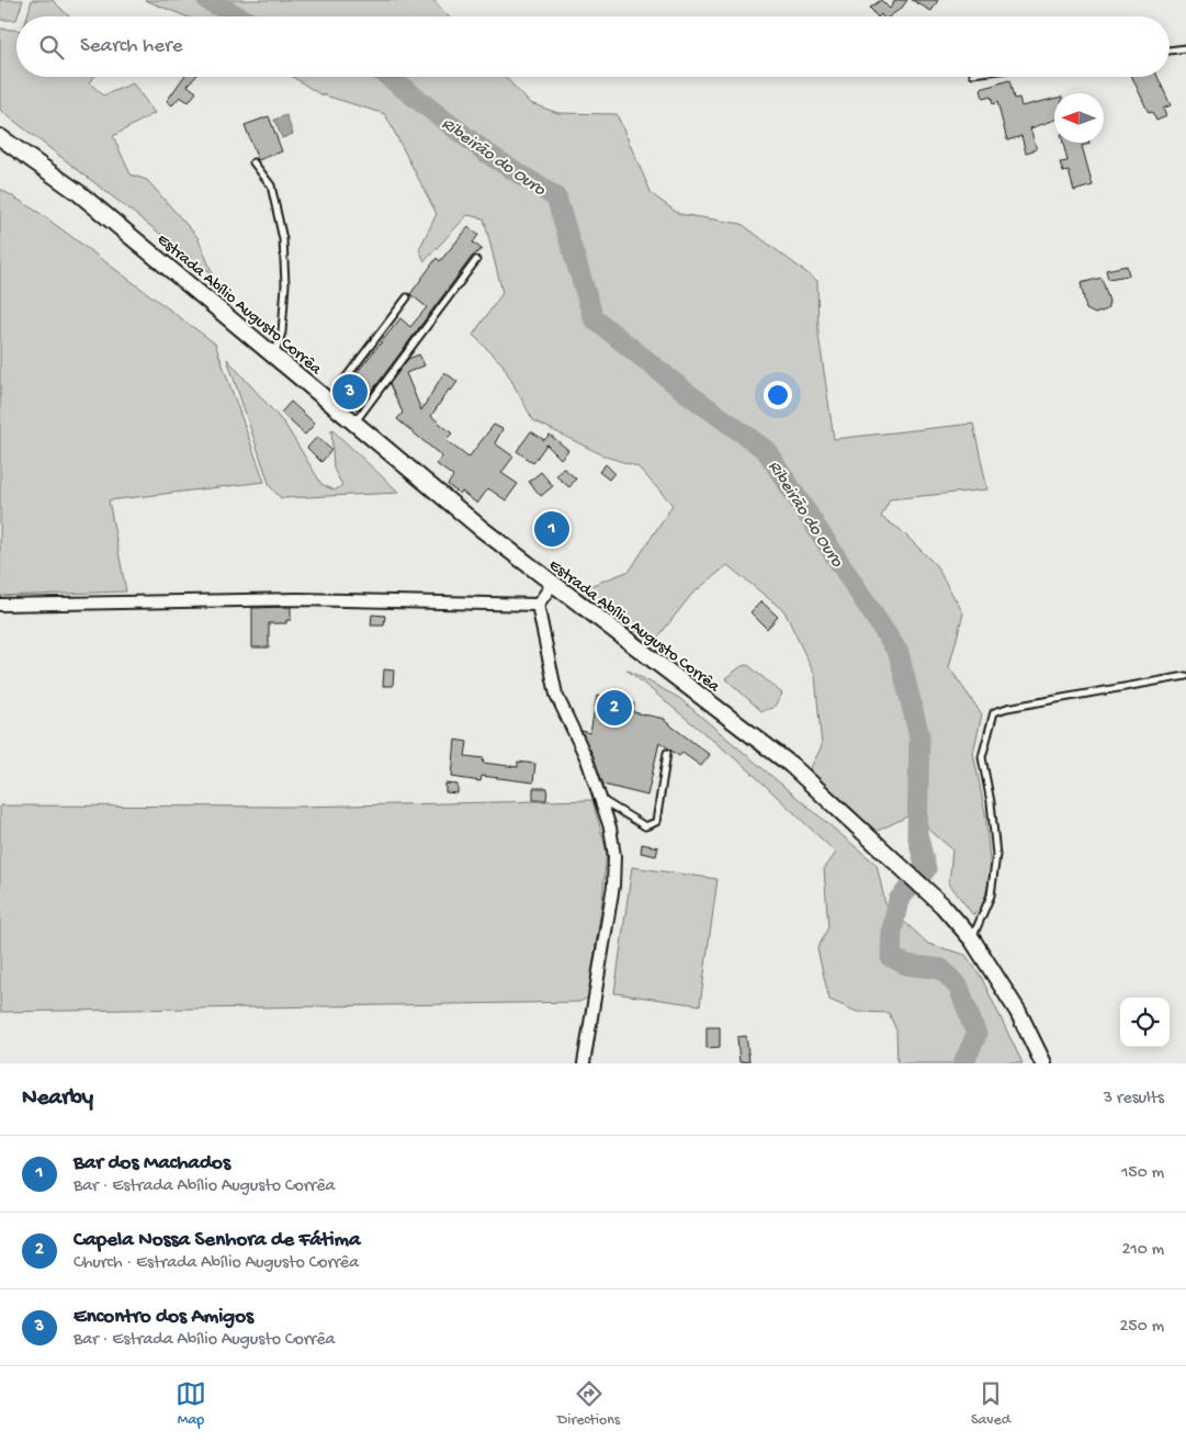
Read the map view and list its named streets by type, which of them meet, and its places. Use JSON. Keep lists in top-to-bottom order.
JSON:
{
  "streets": {
    "main road": ["Estrada Abílio Augusto Corrêa"]
  },
  "water": ["Ribeirão do Ouro"],
  "north": "left",
  "page": {
    "search": "Search here",
    "pins": ["3", "1", "2"],
    "heading": ["Nearby", "3 results"],
    "list": [
      {
        "mark": "1",
        "name": "Bar dos Machados",
        "note": "Bar · Estrada Abílio Augusto Corrêa",
        "value": "150 m"
      },
      {
        "mark": "2",
        "name": "Capela Nossa Senhora de Fátima",
        "note": "Church · Estrada Abílio Augusto Corrêa",
        "value": "210 m"
      },
      {
        "mark": "3",
        "name": "Encontro dos Amigos",
        "note": "Bar · Estrada Abílio Augusto Corrêa",
        "value": "250 m"
      }
    ],
    "nav": ["Map", "Directions", "Saved"]
  }
}
